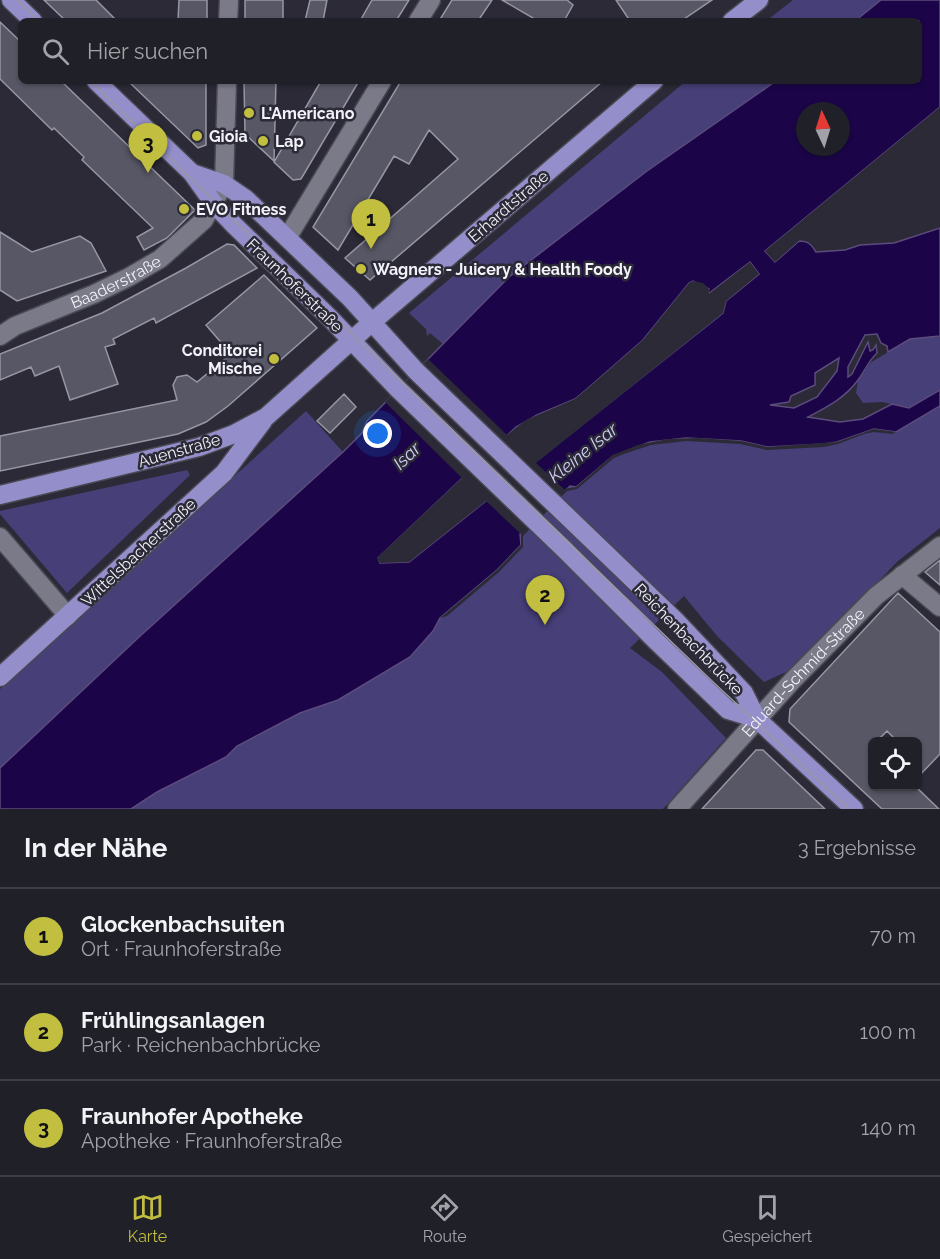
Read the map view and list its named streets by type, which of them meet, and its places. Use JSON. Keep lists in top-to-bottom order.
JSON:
{
  "streets": {
    "main road": [
      "Erhardtstraße",
      "Fraunhoferstraße",
      "Auenstraße",
      "Wittelsbacherstraße",
      "Reichenbachbrücke"
    ],
    "street": ["Baaderstraße", "Eduard-Schmid-Straße"]
  },
  "crossings": [
    ["Erhardtstraße", "Fraunhoferstraße"],
    ["Erhardtstraße", "Auenstraße"],
    ["Erhardtstraße", "Reichenbachbrücke"],
    ["Baaderstraße", "Fraunhoferstraße"],
    ["Fraunhoferstraße", "Auenstraße"],
    ["Fraunhoferstraße", "Reichenbachbrücke"],
    ["Auenstraße", "Wittelsbacherstraße"],
    ["Auenstraße", "Reichenbachbrücke"],
    ["Reichenbachbrücke", "Eduard-Schmid-Straße"]
  ],
  "water": ["Kleine Isar", "Isar"],
  "places": [
    "L'Americano",
    "Gioia",
    "Lap",
    "EVO Fitness",
    "Wagners - Juicery & Health Foody",
    "Conditorei Mische"
  ],
  "north": "top",
  "page": {
    "search": "Hier suchen",
    "pins": ["3", "1", "2"],
    "heading": ["In der Nähe", "3 Ergebnisse"],
    "list": [
      {
        "mark": "1",
        "name": "Glockenbachsuiten",
        "note": "Ort · Fraunhoferstraße",
        "value": "70 m"
      },
      {
        "mark": "2",
        "name": "Frühlingsanlagen",
        "note": "Park · Reichenbachbrücke",
        "value": "100 m"
      },
      {
        "mark": "3",
        "name": "Fraunhofer Apotheke",
        "note": "Apotheke · Fraunhoferstraße",
        "value": "140 m"
      }
    ],
    "nav": ["Karte", "Route", "Gespeichert"]
  }
}
